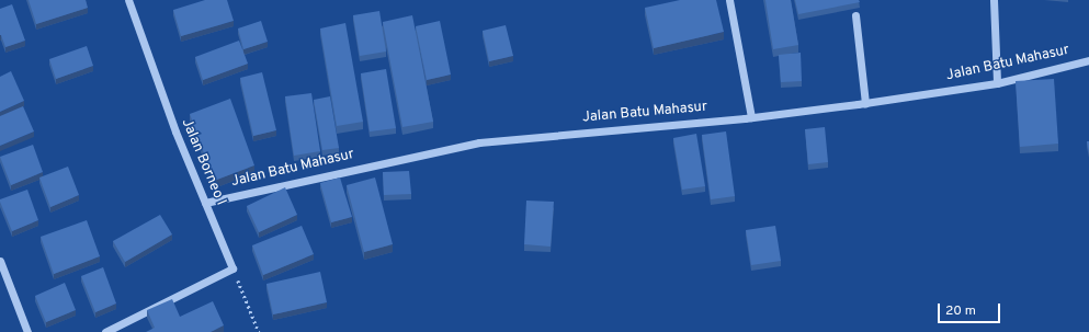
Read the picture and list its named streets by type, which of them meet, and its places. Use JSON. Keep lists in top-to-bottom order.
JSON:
{
  "streets": {
    "street": ["Jalan Batu Mahasur", "Jalan Borneo I"]
  },
  "crossings": [
    ["Jalan Batu Mahasur", "Jalan Borneo I"]
  ],
  "scale_bar": "20 m"
}
